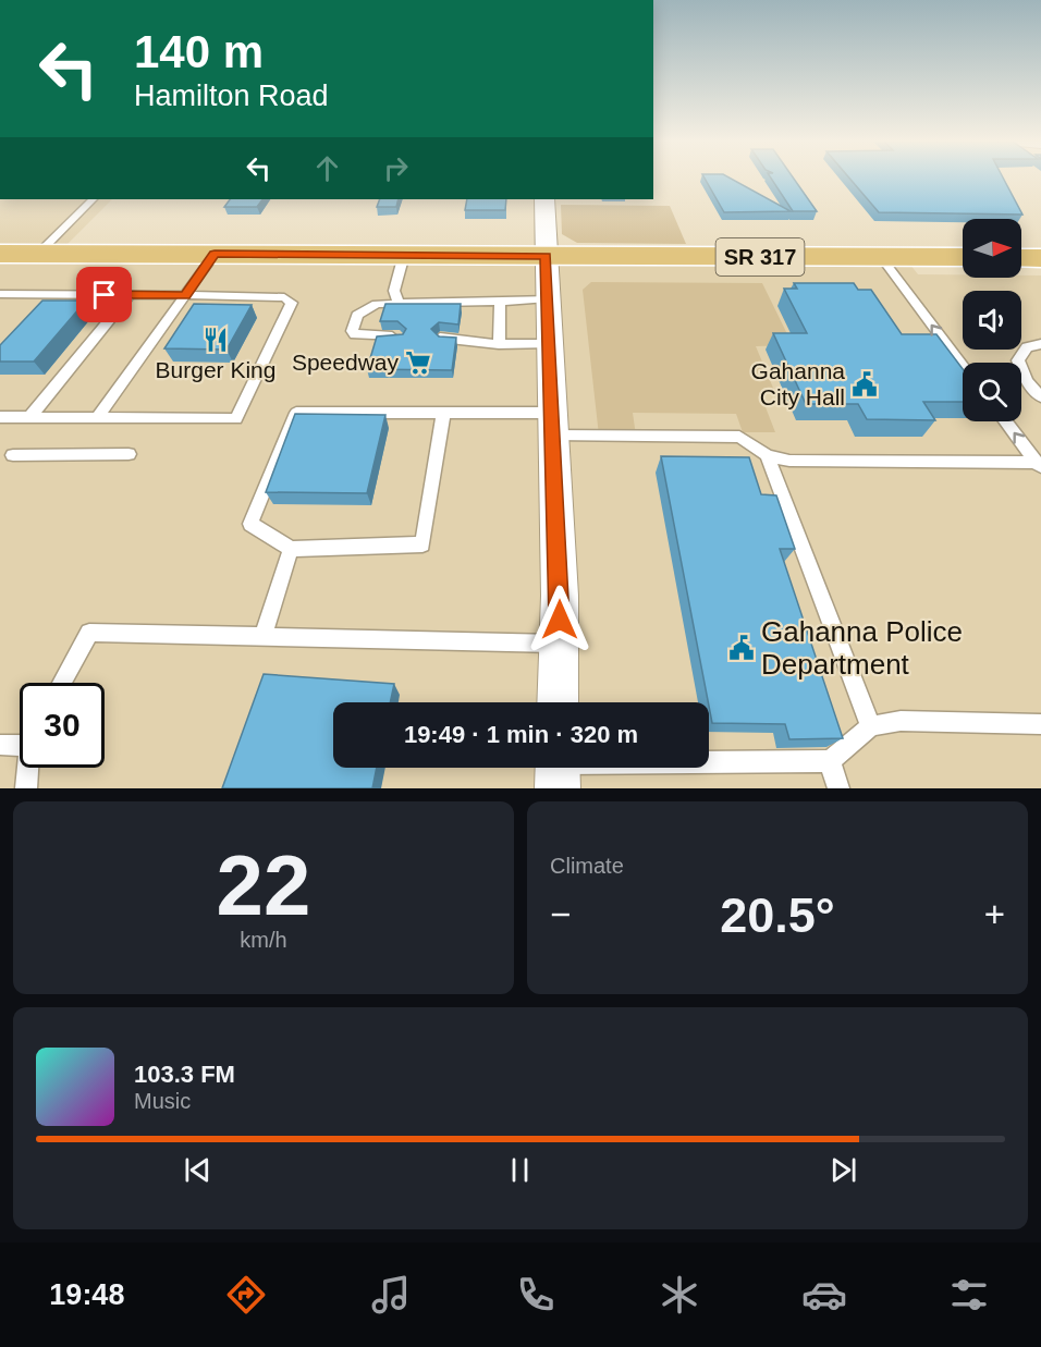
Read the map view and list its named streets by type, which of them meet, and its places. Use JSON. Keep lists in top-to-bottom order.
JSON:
{
  "streets": {
    "main road": ["SR 317"]
  },
  "places": {
    "restaurant": ["Burger King"],
    "supermarket": ["Speedway"],
    "public building": ["Gahanna City Hall", "Gahanna Police Department"]
  },
  "north": "right",
  "page": {
    "turn": ["140 m", "Hamilton Road"],
    "limit": "30",
    "trip": "19:49 · 1 min · 320 m",
    "tile": [
      ["22", "km/h"],
      "Climate"
    ],
    "heat": ["−", "20.5°", "+"],
    "song": ["103.3 FM", "Music"],
    "tabs": "19:48"
  }
}
